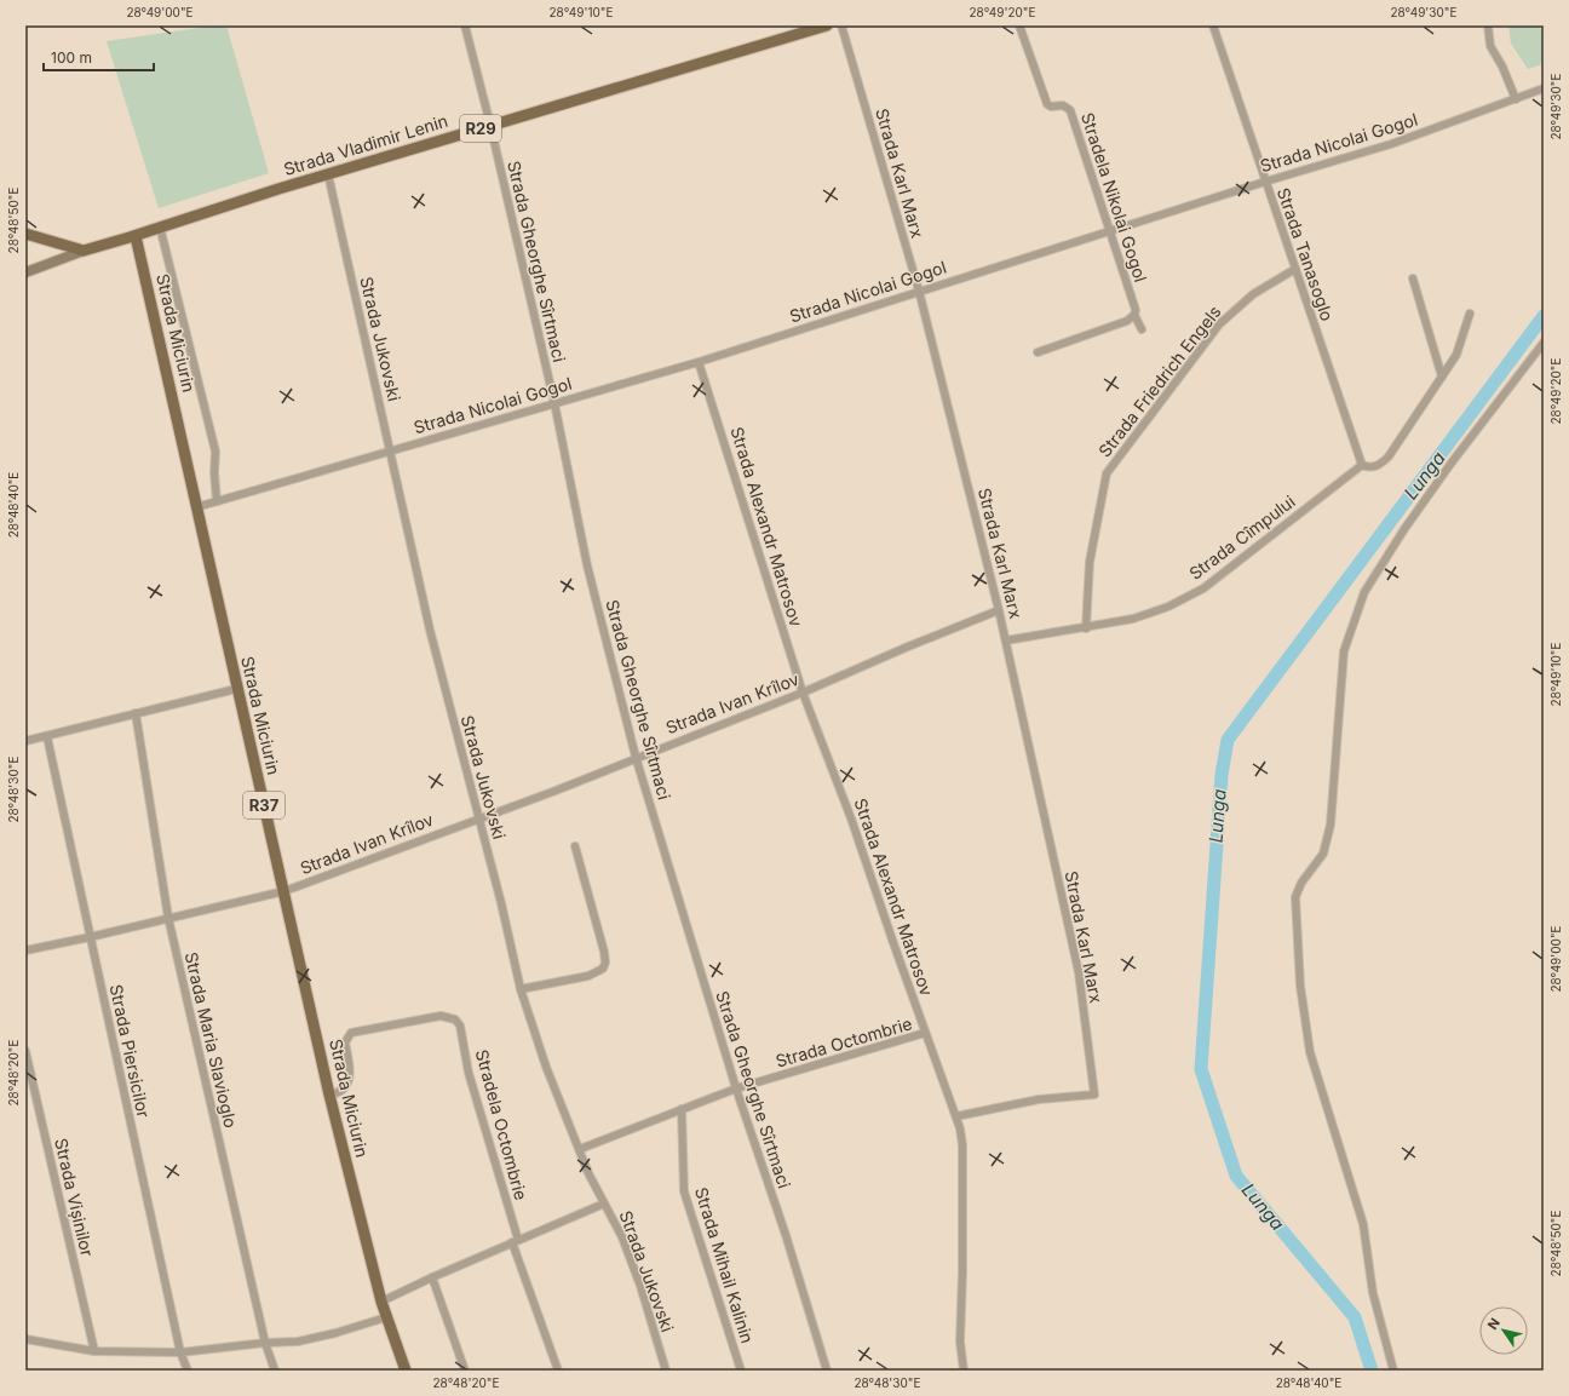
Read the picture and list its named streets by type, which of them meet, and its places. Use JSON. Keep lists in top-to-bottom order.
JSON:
{
  "streets": {
    "main road": [
      "R29",
      "Strada Vladimir Lenin",
      "Strada Miciurin",
      "R37"
    ],
    "street": [
      "Strada Nicolai Gogol",
      "Strada Karl Marx",
      "Stradela Nikolai Gogol",
      "Strada Tanasoglo",
      "Strada Gheorghe Sîrtmaci",
      "Strada Jukovski",
      "Strada Friedrich Engels",
      "Strada Alexandr Matrosov",
      "Strada Cîmpului",
      "Strada Ivan Krîlov",
      "Strada Maria Slavioglo",
      "Strada Octombrie",
      "Strada Piersicilor",
      "Stradela Octombrie",
      "Strada Vișinilor",
      "Strada Mihail Kalinin"
    ]
  },
  "crossings": [
    ["Strada Nicolai Gogol", "Strada Karl Marx"],
    ["Strada Nicolai Gogol", "Stradela Nikolai Gogol"],
    ["Strada Nicolai Gogol", "Strada Tanasoglo"],
    ["Strada Nicolai Gogol", "Strada Gheorghe Sîrtmaci"],
    ["Strada Nicolai Gogol", "Strada Miciurin"],
    ["Strada Nicolai Gogol", "Strada Jukovski"],
    ["Strada Nicolai Gogol", "Strada Alexandr Matrosov"],
    ["Strada Vladimir Lenin", "Strada Gheorghe Sîrtmaci"],
    ["Strada Vladimir Lenin", "Strada Miciurin"],
    ["Strada Vladimir Lenin", "Strada Jukovski"],
    ["Strada Karl Marx", "Strada Alexandr Matrosov"],
    ["Strada Karl Marx", "Strada Cîmpului"],
    ["Strada Karl Marx", "Strada Ivan Krîlov"],
    ["Strada Tanasoglo", "Strada Friedrich Engels"],
    ["Strada Tanasoglo", "Strada Cîmpului"],
    ["Strada Gheorghe Sîrtmaci", "Strada Ivan Krîlov"],
    ["Strada Gheorghe Sîrtmaci", "Strada Octombrie"],
    ["Strada Miciurin", "Strada Ivan Krîlov"],
    ["Strada Miciurin", "Stradela Octombrie"],
    ["Strada Jukovski", "Strada Ivan Krîlov"],
    ["Strada Jukovski", "Strada Octombrie"],
    ["Strada Friedrich Engels", "Strada Cîmpului"],
    ["Strada Alexandr Matrosov", "Strada Ivan Krîlov"],
    ["Strada Alexandr Matrosov", "Strada Octombrie"],
    ["Strada Ivan Krîlov", "Strada Maria Slavioglo"],
    ["Strada Ivan Krîlov", "Strada Piersicilor"],
    ["Strada Octombrie", "Strada Mihail Kalinin"]
  ],
  "water": ["Lunga"],
  "scale_bar": "100 m",
  "north": "top left",
  "coordinates": [
    "28°49'00\"E",
    "28°49'10\"E",
    "28°49'20\"E",
    "28°49'30\"E",
    "28°48'50\"E",
    "28°48'40\"E",
    "28°48'30\"E",
    "28°48'20\"E"
  ]
}
